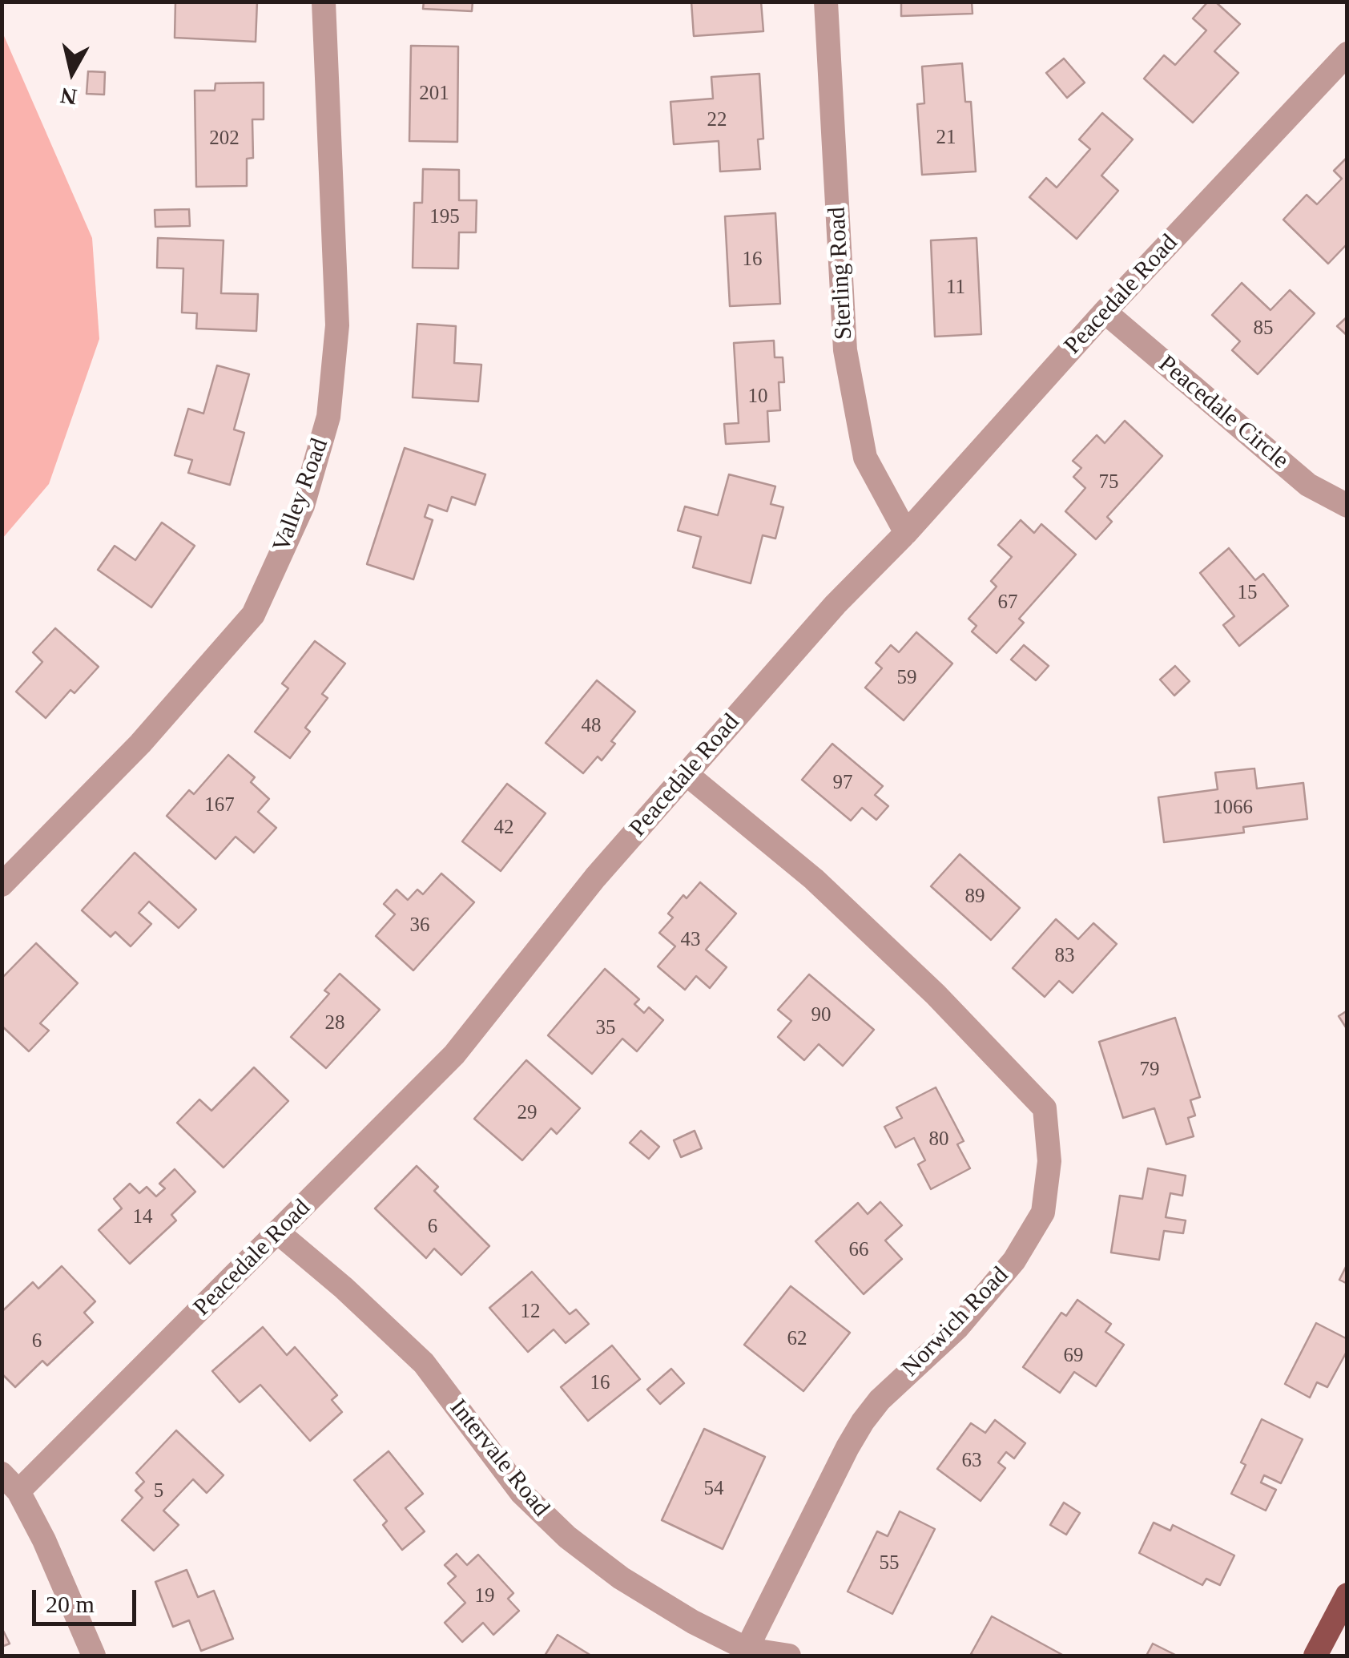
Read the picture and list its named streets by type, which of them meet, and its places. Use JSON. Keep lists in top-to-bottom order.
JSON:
{
  "streets": {
    "street": [
      "Sterling Road",
      "Peacedale Road",
      "Peacedale Circle",
      "Valley Road",
      "Norwich Road",
      "Intervale Road"
    ]
  },
  "crossings": [
    ["Sterling Road", "Peacedale Road"],
    ["Peacedale Road", "Peacedale Circle"],
    ["Peacedale Road", "Norwich Road"],
    ["Peacedale Road", "Intervale Road"],
    ["Norwich Road", "Intervale Road"]
  ],
  "house_numbers": [
    "201",
    "22",
    "21",
    "202",
    "195",
    "16",
    "11",
    "85",
    "10",
    "75",
    "15",
    "67",
    "59",
    "48",
    "97",
    "167",
    "1066",
    "42",
    "89",
    "36",
    "43",
    "83",
    "90",
    "28",
    "35",
    "79",
    "29",
    "80",
    "14",
    "6",
    "66",
    "12",
    "62",
    "6",
    "69",
    "16",
    "63",
    "54",
    "5",
    "55",
    "19"
  ],
  "scale_bar": "20 m",
  "north": "bottom"
}
